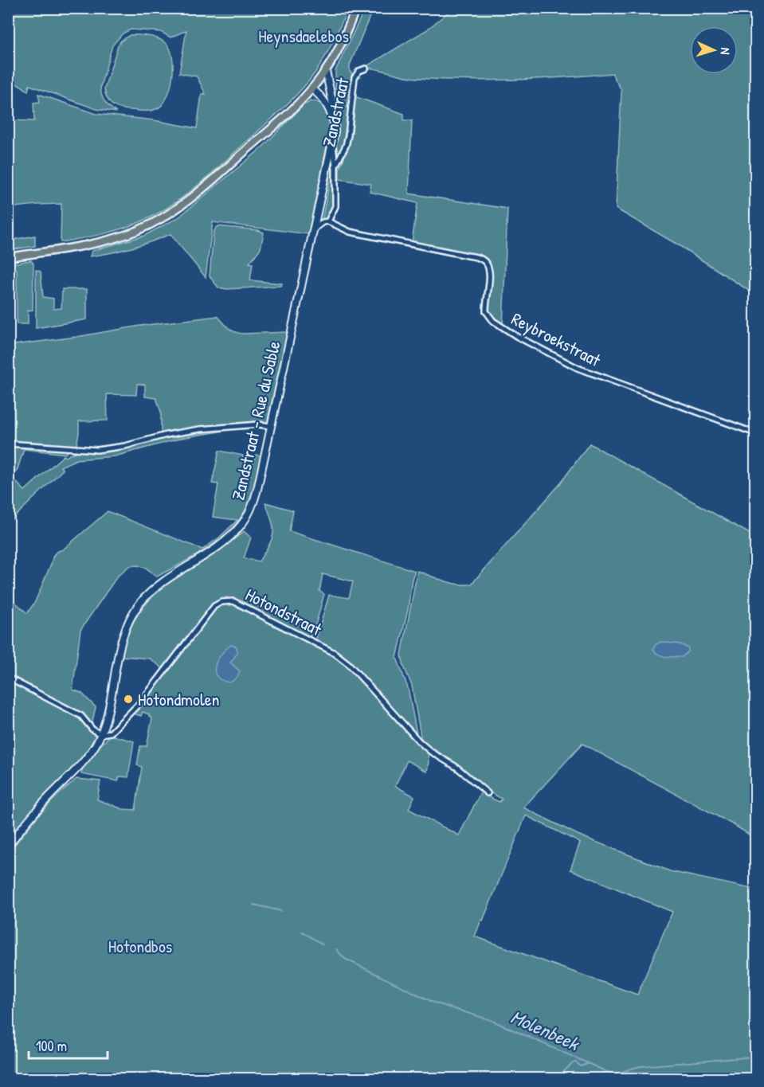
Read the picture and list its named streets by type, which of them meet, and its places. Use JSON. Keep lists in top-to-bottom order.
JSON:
{
  "streets": {
    "main road": ["Zandstraat - Rue du Sable"],
    "street": ["Zandstraat", "Reybroekstraat", "Hotondstraat"]
  },
  "crossings": [
    ["Zandstraat", "Reybroekstraat"],
    ["Zandstraat", "Zandstraat - Rue du Sable"],
    ["Zandstraat - Rue du Sable", "Hotondstraat"]
  ],
  "water": ["Molenbeek"],
  "parks": ["Heynsdaelebos", "Hotondbos"],
  "places": ["Hotondmolen"],
  "scale_bar": "100 m",
  "north": "right"
}
